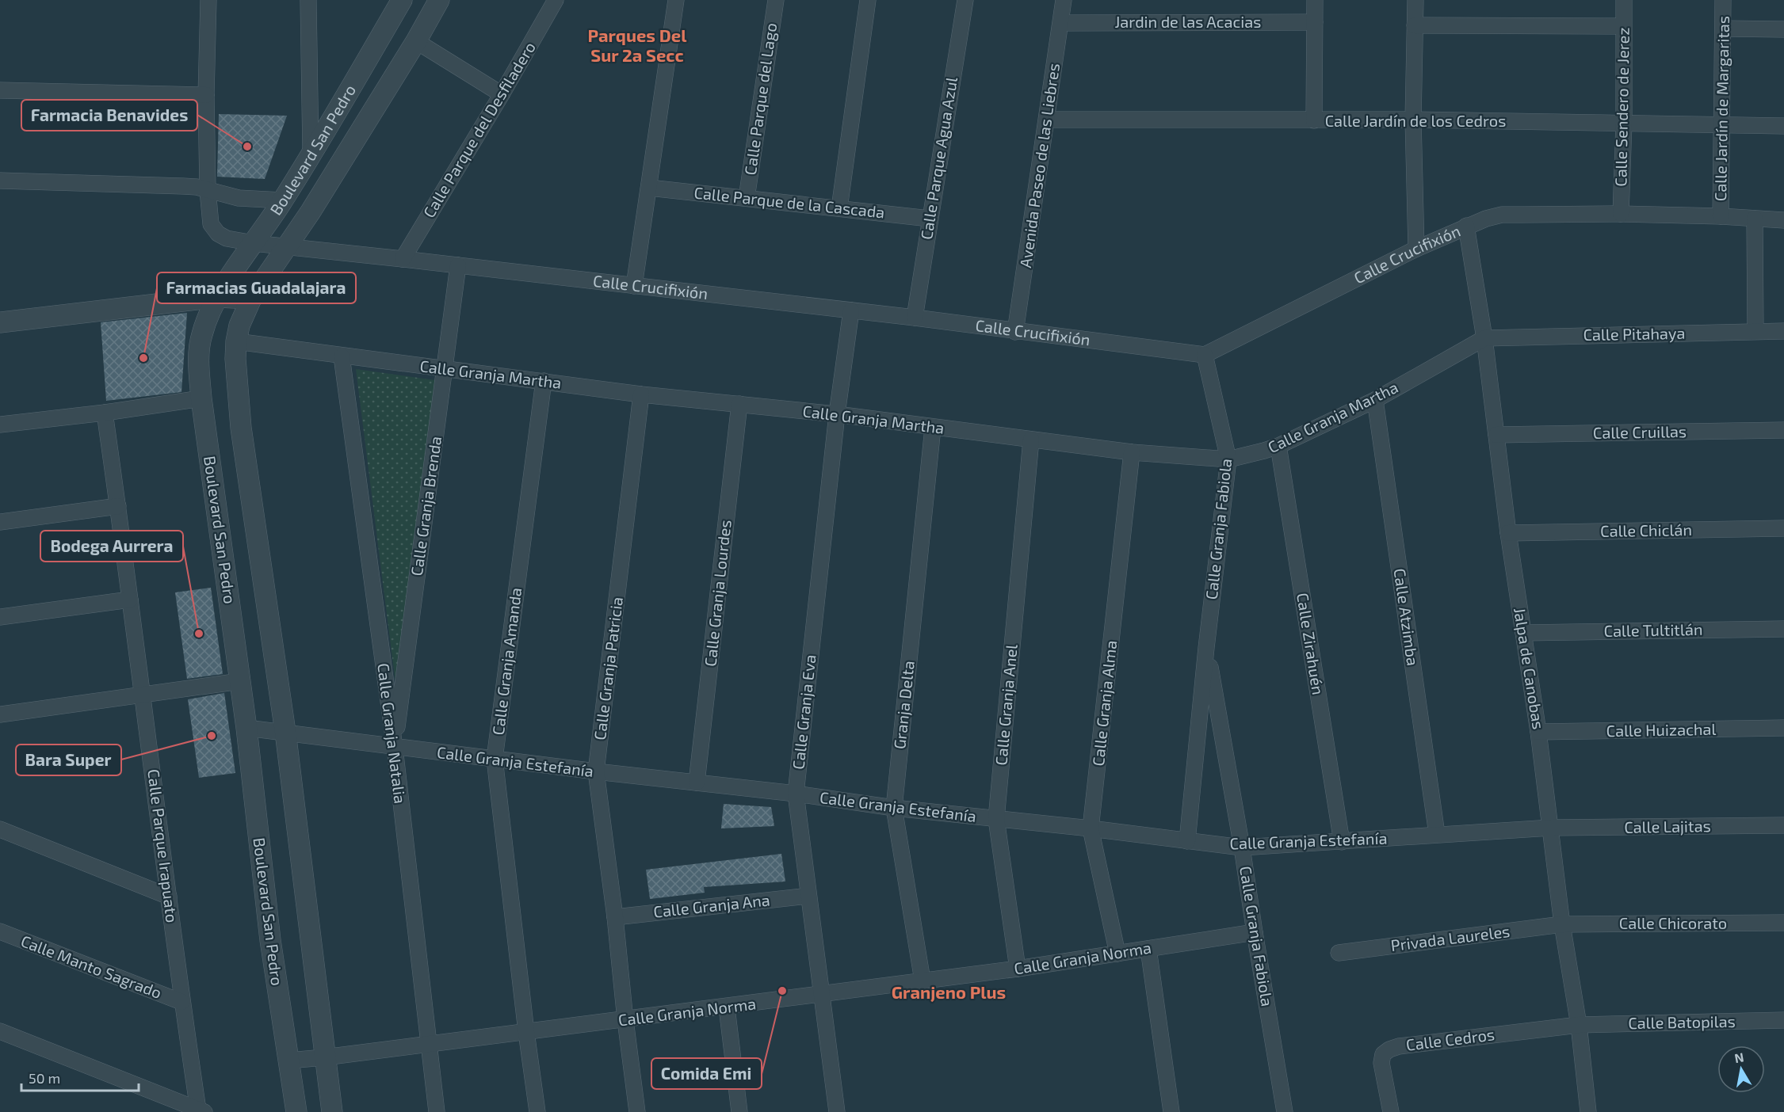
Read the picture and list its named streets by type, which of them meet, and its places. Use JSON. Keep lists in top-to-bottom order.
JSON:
{
  "streets": {
    "street": [
      "Jardin de las Acacias",
      "Calle Parque del Lago",
      "Calle Sendero de Jerez",
      "Calle Jardín de Margaritas",
      "Calle Jardín de los Cedros",
      "Calle Parque del Desfiladero",
      "Boulevard San Pedro",
      "Calle Parque Agua Azul",
      "Avenida Paseo de las Liebres",
      "Calle Parque de la Cascada",
      "Calle Crucifixión",
      "Calle Pitahaya",
      "Calle Granja Martha",
      "Calle Cruillas",
      "Calle Granja Brenda",
      "Calle Granja Fabiola",
      "Calle Chiclán",
      "Calle Granja Lourdes",
      "Calle Atzimba",
      "Calle Tultitlán",
      "Calle Zirahuén",
      "Calle Granja Amanda",
      "Calle Granja Patricia",
      "Jalpa de Canobas",
      "Calle Granja Alma",
      "Granja Delta",
      "Calle Granja Anel",
      "Calle Granja Eva",
      "Calle Huizachal",
      "Calle Granja Natalia",
      "Calle Granja Estefanía",
      "Calle Lajitas",
      "Calle Parque Irapuato",
      "Calle Granja Ana",
      "Calle Chicorato",
      "Privada Laureles",
      "Calle Granja Norma",
      "Calle Manto Sagrado",
      "Calle Batopilas",
      "Calle Cedros"
    ]
  },
  "crossings": [
    ["Jardin de las Acacias", "Avenida Paseo de las Liebres"],
    ["Calle Parque del Lago", "Calle Parque de la Cascada"],
    ["Calle Sendero de Jerez", "Calle Jardín de los Cedros"],
    ["Calle Sendero de Jerez", "Calle Crucifixión"],
    ["Calle Jardín de Margaritas", "Calle Jardín de los Cedros"],
    ["Calle Jardín de Margaritas", "Calle Crucifixión"],
    ["Calle Jardín de los Cedros", "Avenida Paseo de las Liebres"],
    ["Calle Parque del Desfiladero", "Calle Crucifixión"],
    ["Boulevard San Pedro", "Calle Crucifixión"],
    ["Boulevard San Pedro", "Calle Granja Estefanía"],
    ["Boulevard San Pedro", "Calle Granja Norma"],
    ["Calle Parque Agua Azul", "Calle Parque de la Cascada"],
    ["Calle Parque Agua Azul", "Calle Crucifixión"],
    ["Avenida Paseo de las Liebres", "Calle Crucifixión"],
    ["Calle Crucifixión", "Calle Granja Brenda"],
    ["Calle Crucifixión", "Calle Granja Fabiola"],
    ["Calle Crucifixión", "Jalpa de Canobas"],
    ["Calle Crucifixión", "Calle Granja Eva"],
    ["Calle Pitahaya", "Calle Granja Martha"],
    ["Calle Pitahaya", "Jalpa de Canobas"],
    ["Calle Granja Martha", "Calle Granja Brenda"],
    ["Calle Granja Martha", "Calle Granja Fabiola"],
    ["Calle Granja Martha", "Calle Granja Lourdes"],
    ["Calle Granja Martha", "Calle Atzimba"],
    ["Calle Granja Martha", "Calle Zirahuén"],
    ["Calle Granja Martha", "Calle Granja Amanda"],
    ["Calle Granja Martha", "Calle Granja Patricia"],
    ["Calle Granja Martha", "Jalpa de Canobas"],
    ["Calle Granja Martha", "Calle Granja Alma"],
    ["Calle Granja Martha", "Granja Delta"],
    ["Calle Granja Martha", "Calle Granja Anel"],
    ["Calle Granja Martha", "Calle Granja Eva"],
    ["Calle Granja Martha", "Calle Granja Natalia"],
    ["Calle Cruillas", "Jalpa de Canobas"],
    ["Calle Granja Brenda", "Calle Granja Natalia"],
    ["Calle Granja Brenda", "Calle Granja Estefanía"],
    ["Calle Granja Fabiola", "Calle Granja Estefanía"],
    ["Calle Granja Fabiola", "Calle Granja Norma"],
    ["Calle Chiclán", "Jalpa de Canobas"],
    ["Calle Granja Lourdes", "Calle Granja Estefanía"],
    ["Calle Atzimba", "Calle Granja Estefanía"],
    ["Calle Tultitlán", "Jalpa de Canobas"],
    ["Calle Zirahuén", "Calle Granja Estefanía"],
    ["Calle Granja Amanda", "Calle Granja Estefanía"],
    ["Calle Granja Amanda", "Calle Granja Norma"],
    ["Calle Granja Patricia", "Calle Granja Estefanía"],
    ["Calle Granja Patricia", "Calle Granja Ana"],
    ["Calle Granja Patricia", "Calle Granja Norma"],
    ["Jalpa de Canobas", "Calle Huizachal"],
    ["Jalpa de Canobas", "Calle Granja Estefanía"],
    ["Jalpa de Canobas", "Calle Lajitas"],
    ["Jalpa de Canobas", "Calle Chicorato"],
    ["Jalpa de Canobas", "Privada Laureles"],
    ["Jalpa de Canobas", "Calle Batopilas"],
    ["Jalpa de Canobas", "Calle Cedros"],
    ["Calle Granja Alma", "Calle Granja Estefanía"],
    ["Calle Granja Alma", "Calle Granja Norma"],
    ["Granja Delta", "Calle Granja Estefanía"],
    ["Granja Delta", "Calle Granja Norma"],
    ["Calle Granja Anel", "Calle Granja Estefanía"],
    ["Calle Granja Anel", "Calle Granja Norma"],
    ["Calle Granja Eva", "Calle Granja Estefanía"],
    ["Calle Granja Eva", "Calle Granja Ana"],
    ["Calle Granja Eva", "Calle Granja Norma"],
    ["Calle Granja Natalia", "Calle Granja Estefanía"],
    ["Calle Granja Natalia", "Calle Granja Norma"],
    ["Calle Granja Estefanía", "Calle Lajitas"],
    ["Calle Parque Irapuato", "Calle Manto Sagrado"],
    ["Calle Chicorato", "Privada Laureles"],
    ["Calle Batopilas", "Calle Cedros"]
  ],
  "districts": ["Parques Del Sur 2a Secc", "Granjeno Plus"],
  "places": [
    "Farmacia Benavides",
    "Farmacias Guadalajara",
    "Bodega Aurrera",
    "Bara Super",
    "Comida Emi"
  ],
  "scale_bar": "50 m",
  "north": "top"
}
